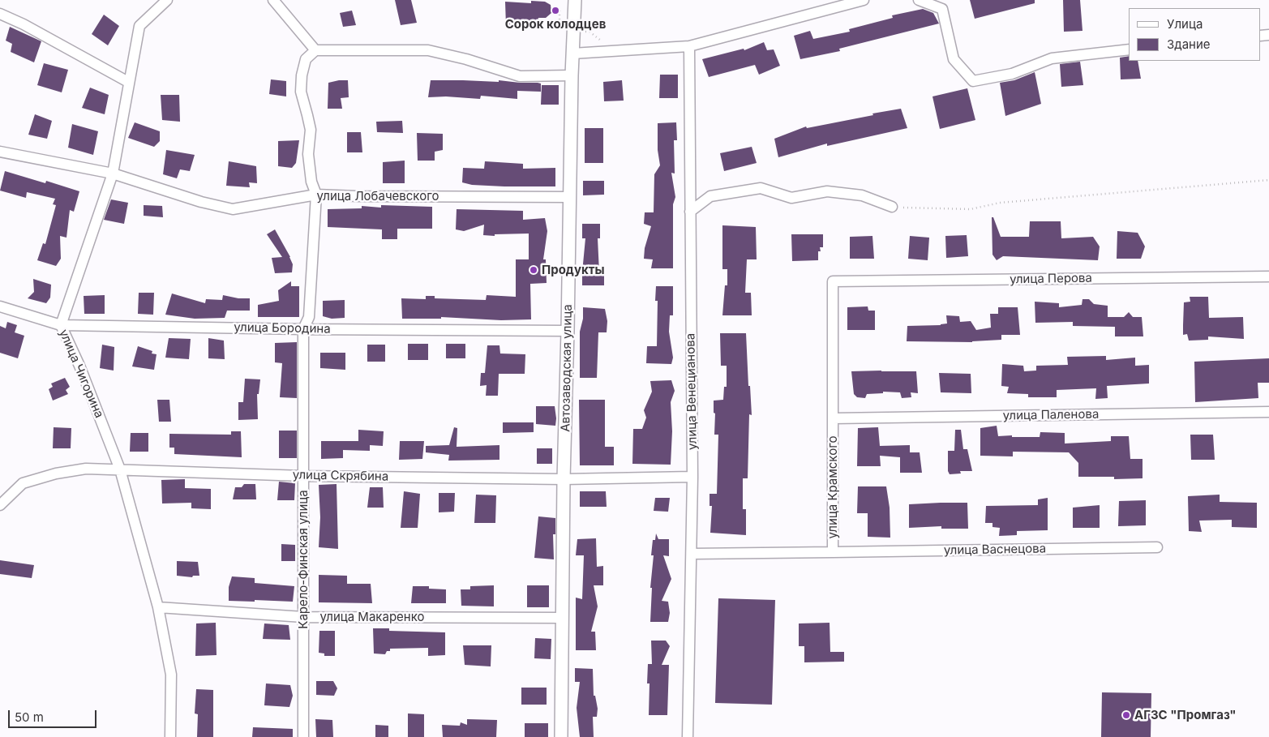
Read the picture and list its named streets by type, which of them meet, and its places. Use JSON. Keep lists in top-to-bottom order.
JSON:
{
  "streets": {
    "street": [
      "улица Лобачевского",
      "улица Перова",
      "улица Бородина",
      "Автозаводская улица",
      "улица Чигорина",
      "улица Венецианова",
      "улица Паленова",
      "улица Скрябина",
      "улица Крамского",
      "улица Васнецова",
      "Карело-Финская улица",
      "улица Макаренко"
    ]
  },
  "crossings": [
    ["улица Лобачевского", "Автозаводская улица"],
    ["улица Лобачевского", "улица Чигорина"],
    ["улица Лобачевского", "Карело-Финская улица"],
    ["улица Перова", "улица Крамского"],
    ["улица Бородина", "Автозаводская улица"],
    ["улица Бородина", "улица Чигорина"],
    ["улица Бородина", "Карело-Финская улица"],
    ["Автозаводская улица", "улица Скрябина"],
    ["Автозаводская улица", "улица Макаренко"],
    ["улица Чигорина", "улица Скрябина"],
    ["улица Чигорина", "улица Макаренко"],
    ["улица Венецианова", "улица Скрябина"],
    ["улица Венецианова", "улица Крамского"],
    ["улица Паленова", "улица Крамского"],
    ["улица Скрябина", "Карело-Финская улица"],
    ["улица Крамского", "улица Васнецова"],
    ["Карело-Финская улица", "улица Макаренко"]
  ],
  "places": ["Сорок колодцев", "Продукты", "АГЗС \"Промгаз\""],
  "legend": ["Улица", "Здание"],
  "scale_bar": "50 m"
}
